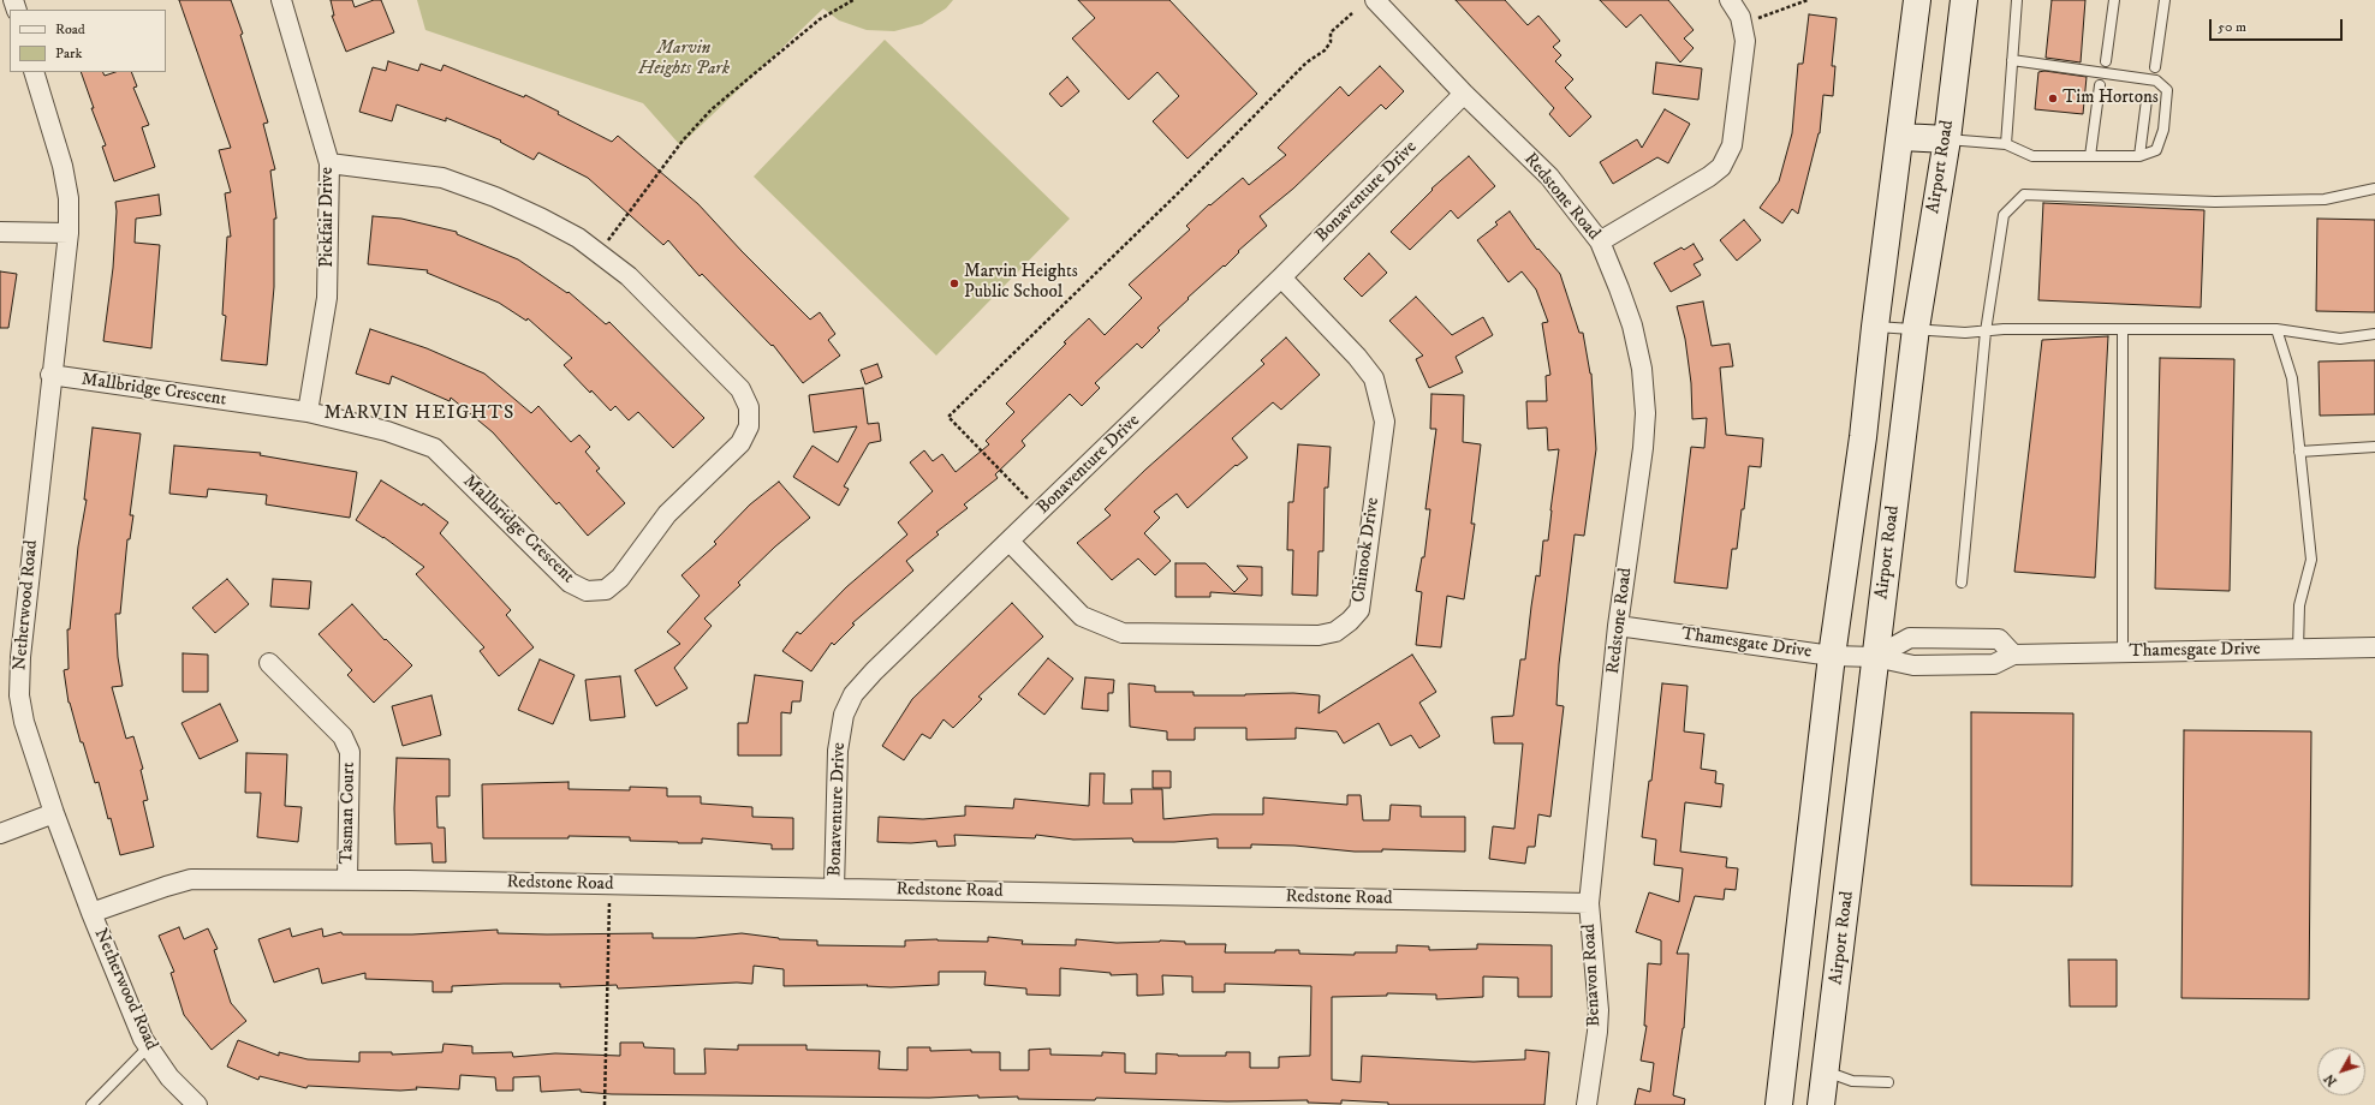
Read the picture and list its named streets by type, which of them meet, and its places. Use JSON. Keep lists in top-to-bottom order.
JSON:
{
  "streets": {
    "main road": ["Airport Road"],
    "street": [
      "Bonaventure Drive",
      "Redstone Road",
      "Pickfair Drive",
      "Mallbridge Crescent",
      "Chinook Drive",
      "Netherwood Road",
      "Thamesgate Drive",
      "Tasman Court",
      "Benavon Road"
    ]
  },
  "crossings": [
    ["Airport Road", "Thamesgate Drive"],
    ["Bonaventure Drive", "Redstone Road"],
    ["Bonaventure Drive", "Chinook Drive"],
    ["Redstone Road", "Netherwood Road"],
    ["Redstone Road", "Thamesgate Drive"],
    ["Redstone Road", "Tasman Court"],
    ["Redstone Road", "Benavon Road"],
    ["Pickfair Drive", "Mallbridge Crescent"],
    ["Mallbridge Crescent", "Netherwood Road"]
  ],
  "districts": ["MARVIN HEIGHTS"],
  "parks": ["Marvin Heights Park"],
  "places": ["Tim Hortons", "Marvin Heights Public School"],
  "legend": ["Road", "Park"],
  "scale_bar": "50 m",
  "north": "bottom left"
}
